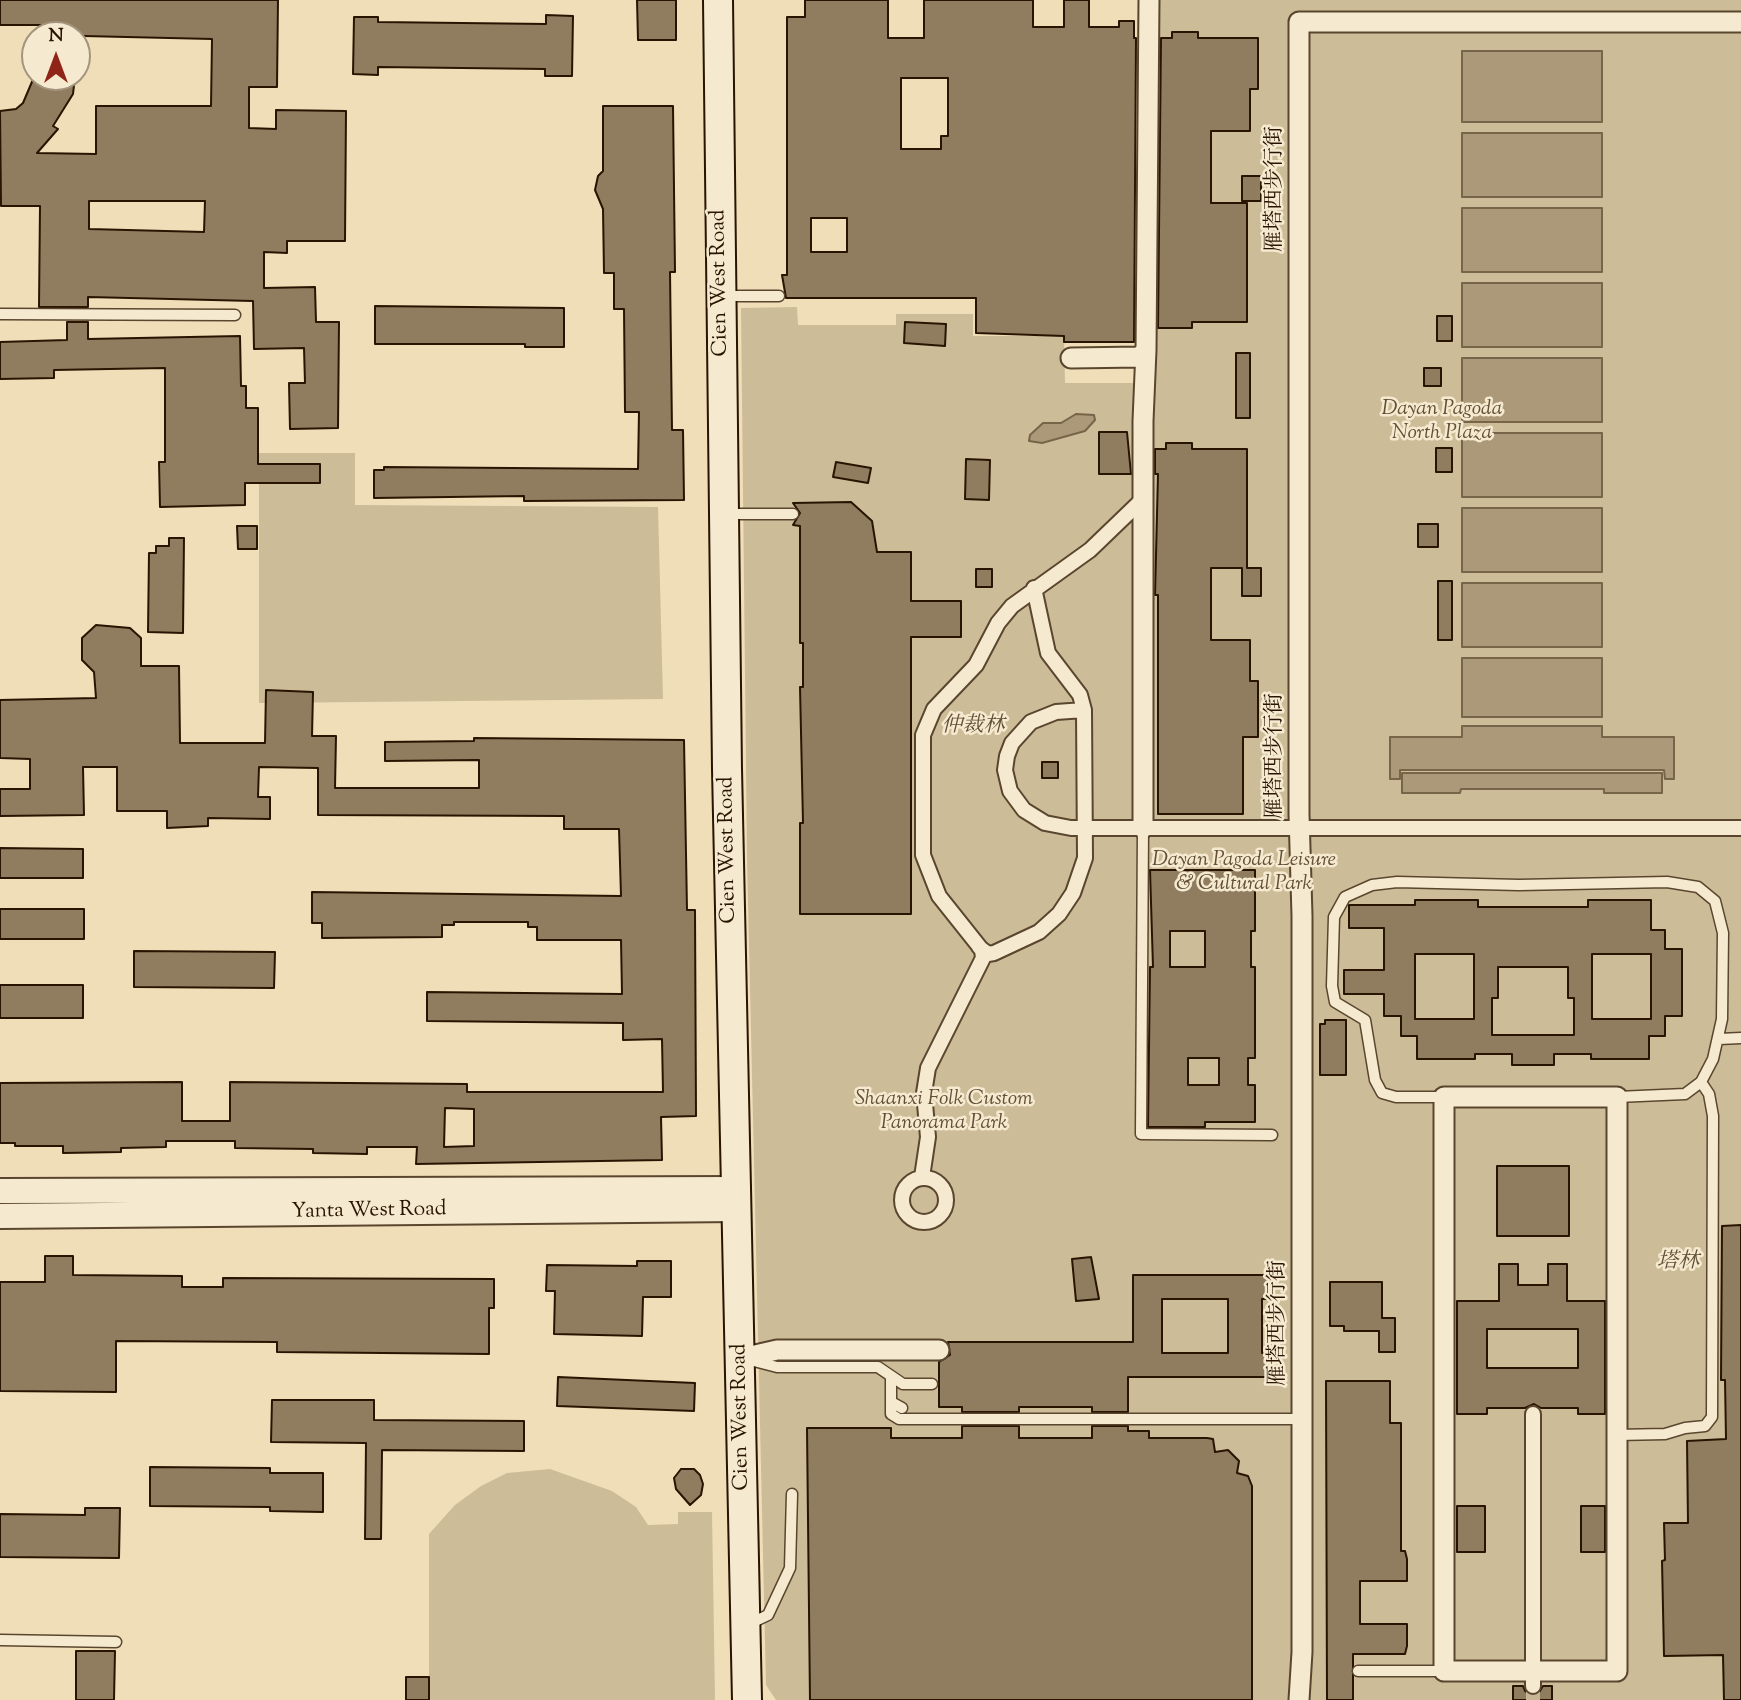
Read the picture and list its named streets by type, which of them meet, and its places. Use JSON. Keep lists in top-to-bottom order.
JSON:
{
  "streets": {
    "main road": ["Cien West Road"],
    "street": ["雁塔西步行街", "Yanta West Road"]
  },
  "crossings": [
    ["Cien West Road", "Yanta West Road"]
  ],
  "parks": [
    "Dayan Pagoda North Plaza",
    "仲裁林",
    "Dayan Pagoda Leisure & Cultural Park",
    "Shaanxi Folk Custom Panorama Park",
    "塔林"
  ],
  "north": "top"
}
